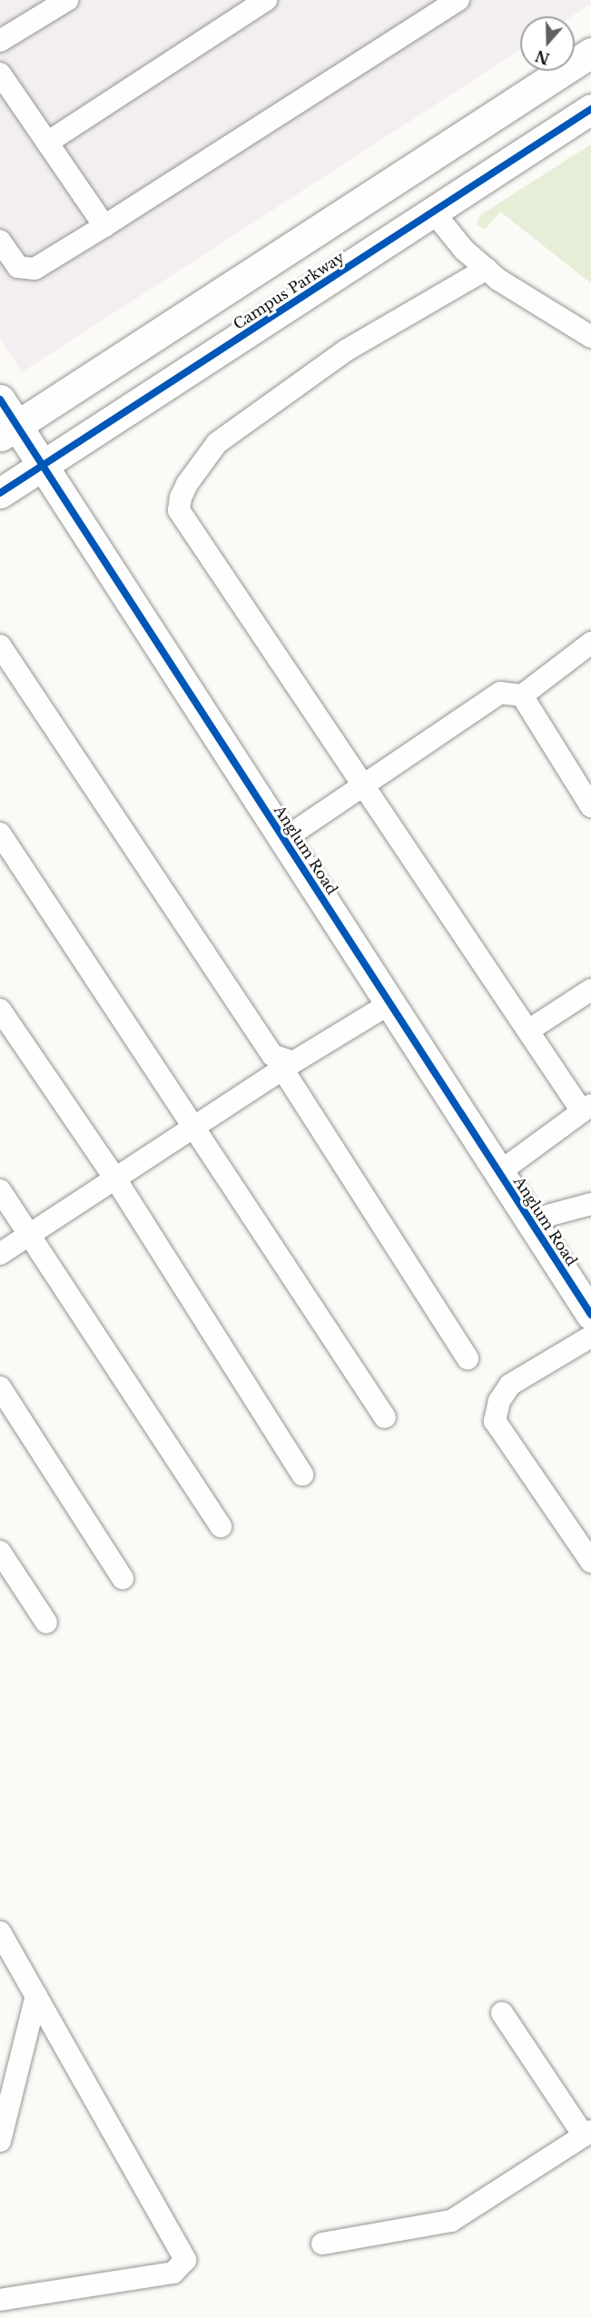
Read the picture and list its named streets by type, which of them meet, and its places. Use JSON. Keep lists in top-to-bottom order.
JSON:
{
  "streets": {
    "street": ["Campus Parkway", "Anglum Road"]
  },
  "crossings": [
    ["Campus Parkway", "Anglum Road"]
  ],
  "north": "bottom"
}
